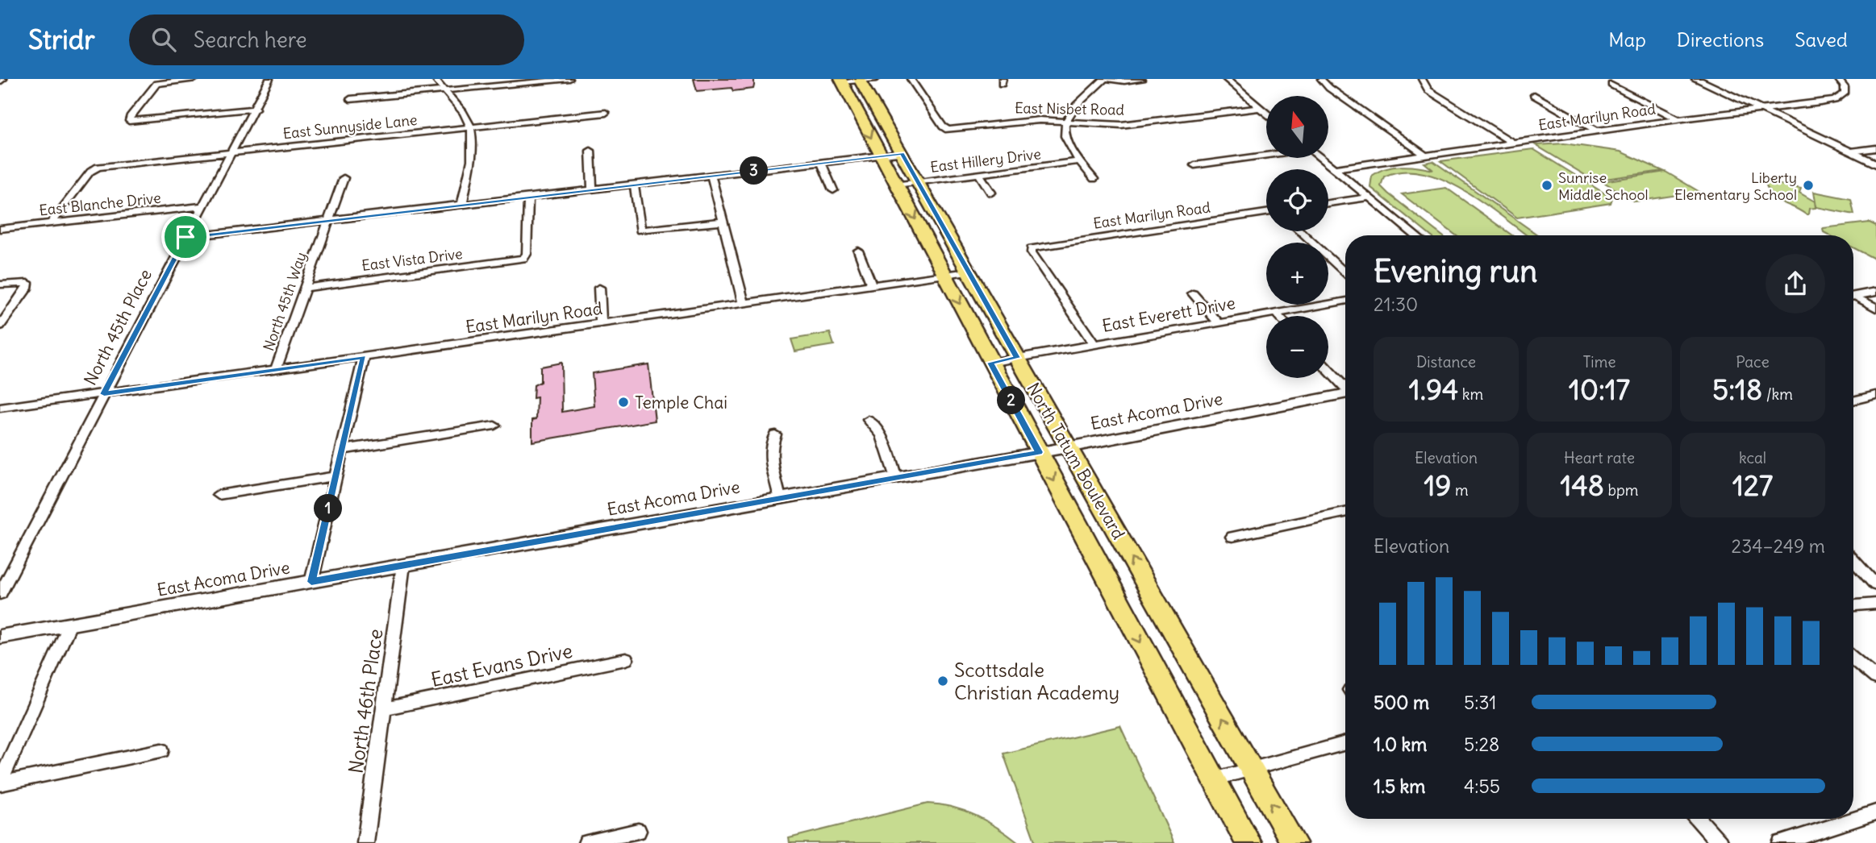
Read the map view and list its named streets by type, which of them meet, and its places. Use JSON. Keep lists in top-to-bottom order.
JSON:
{
  "streets": {
    "main road": ["North Tatum Boulevard"],
    "street": [
      "East Nisbet Road",
      "East Marilyn Road",
      "East Sunnyside Lane",
      "East Hillery Drive",
      "East Blanche Drive",
      "East Vista Drive",
      "North 45th Way",
      "East Everett Drive",
      "North 45th Place",
      "East Acoma Drive",
      "East Evans Drive",
      "North 46th Place"
    ]
  },
  "crossings": [
    ["East Marilyn Road", "North 45th Way"],
    ["East Marilyn Road", "East Everett Drive"],
    ["East Marilyn Road", "North 45th Place"],
    ["East Marilyn Road", "North Tatum Boulevard"],
    ["East Sunnyside Lane", "East Blanche Drive"],
    ["East Sunnyside Lane", "North 45th Place"],
    ["East Hillery Drive", "North Tatum Boulevard"],
    ["East Blanche Drive", "North 45th Place"],
    ["East Vista Drive", "North 45th Way"],
    ["East Everett Drive", "North Tatum Boulevard"],
    ["East Acoma Drive", "North Tatum Boulevard"],
    ["East Acoma Drive", "North 46th Place"],
    ["East Evans Drive", "North 46th Place"]
  ],
  "places": [
    "Sunrise Middle School",
    "Liberty Elementary School",
    "Temple Chai",
    "Scottsdale Christian Academy"
  ],
  "north": "top",
  "page": {
    "header": "Stridr",
    "search": "Search here",
    "nav": ["Map", "Directions", "Saved"],
    "map_buttons": ["+", "−"],
    "pins": ["3", "2", "1"],
    "heading": ["Evening run", "21:30"],
    "stats": [
      ["Distance", "1.94 km"],
      ["Time", "10:17"],
      ["Pace", "5:18 /km"],
      ["Elevation", "19 m"],
      ["Heart rate", "148 bpm"],
      ["kcal", "127"]
    ],
    "chart": ["Elevation", "234–249 m"],
    "list": [
      {
        "name": "500 m",
        "note": "5:31"
      },
      {
        "name": "1.0 km",
        "note": "5:28"
      },
      {
        "name": "1.5 km",
        "note": "4:55"
      }
    ]
  }
}
